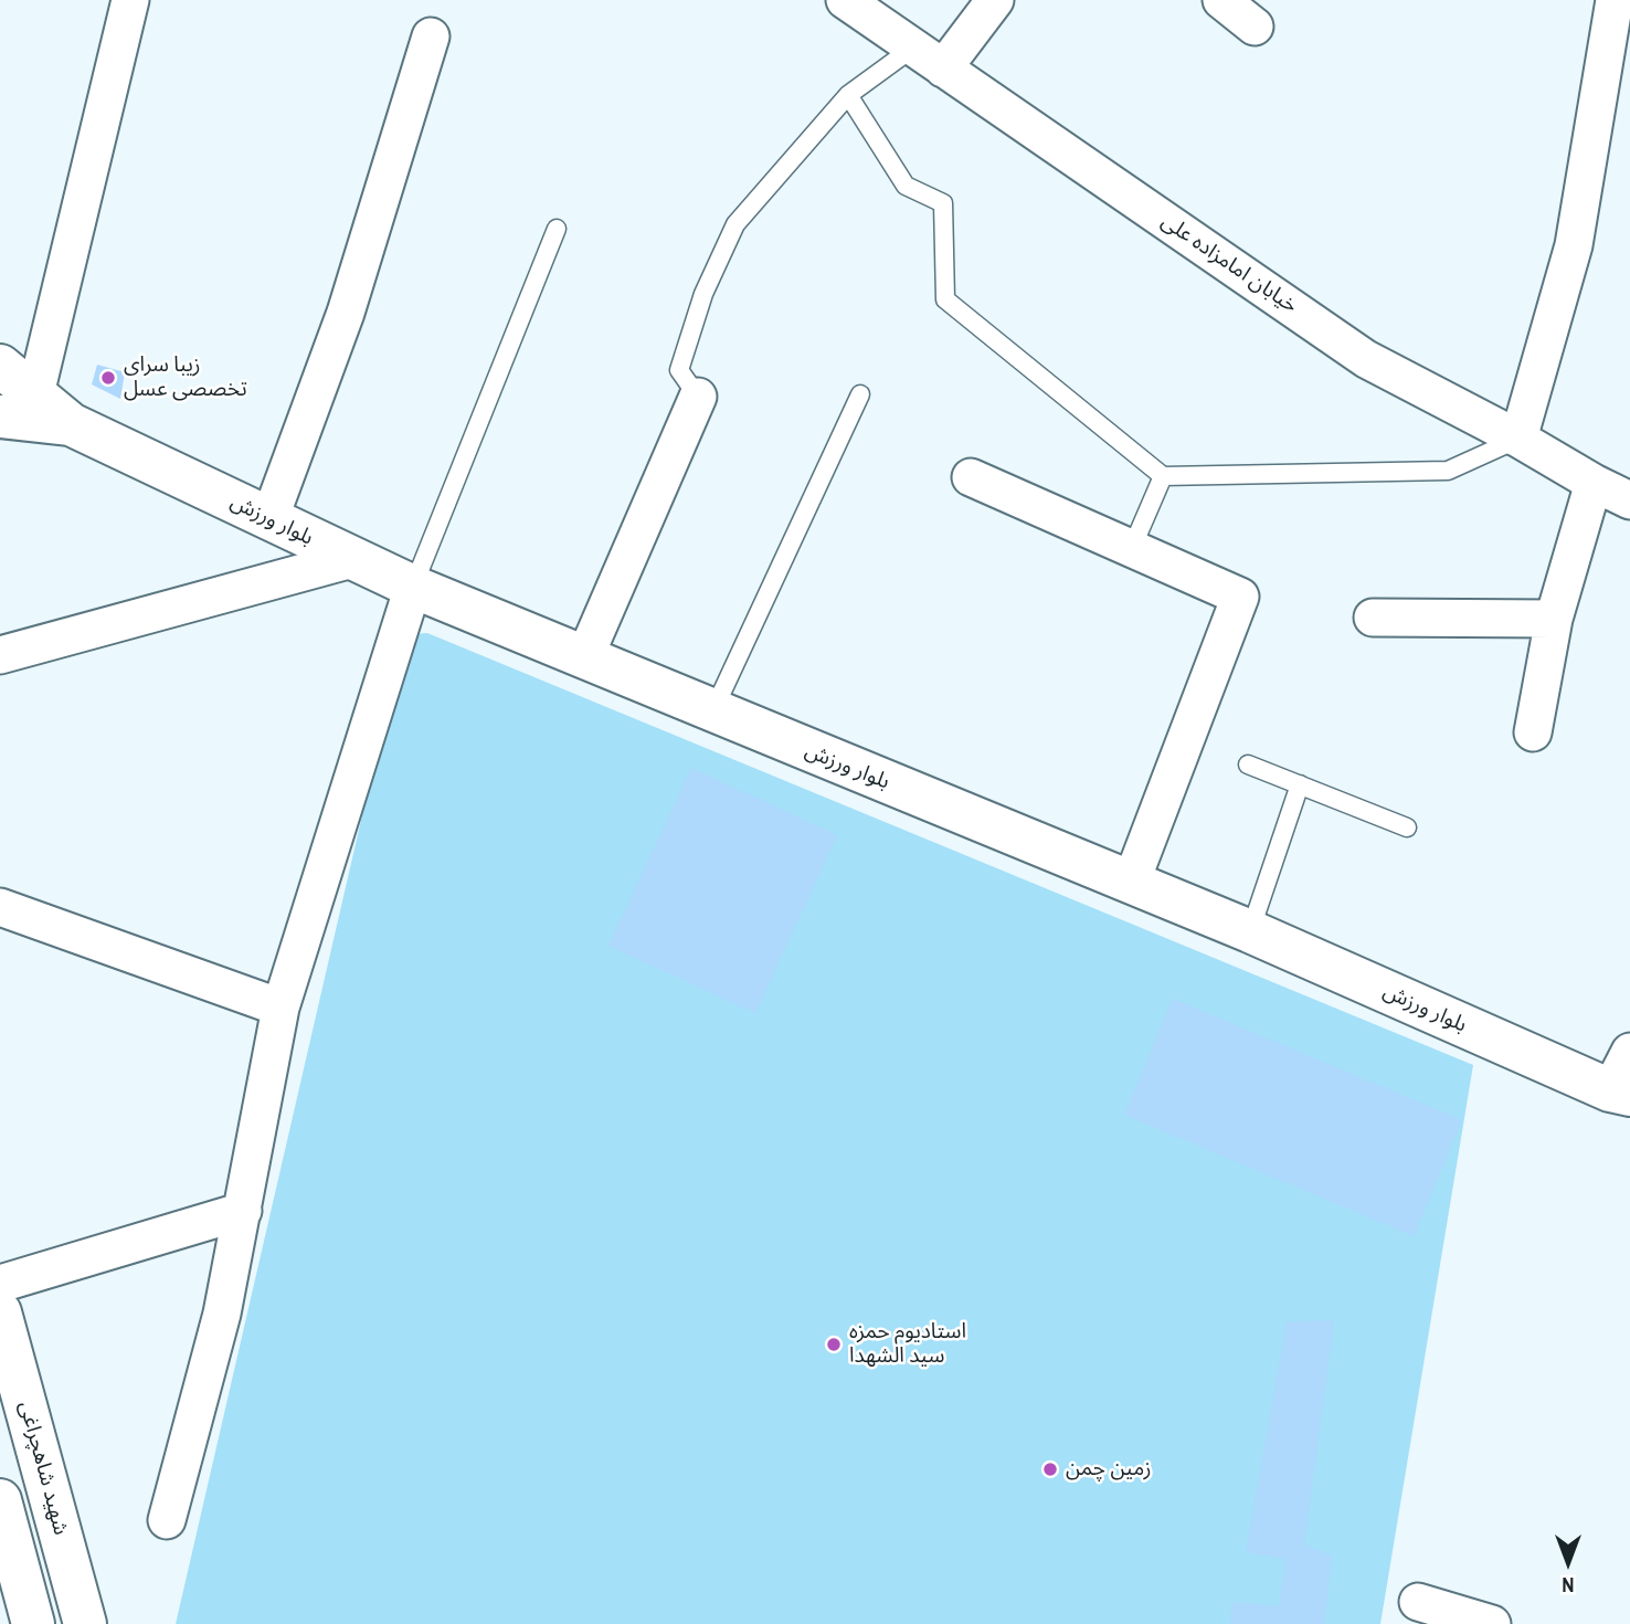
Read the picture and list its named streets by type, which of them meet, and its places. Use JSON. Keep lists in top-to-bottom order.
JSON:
{
  "streets": {
    "street": ["خیابان امامزاده علی", "بلوار ورزش", "شهید شاهچراغی"]
  },
  "places": ["زیبا سرای تخصصی عسل", "استادیوم حمزه سید الشهدا", "زمین چمن"],
  "north": "bottom"
}
